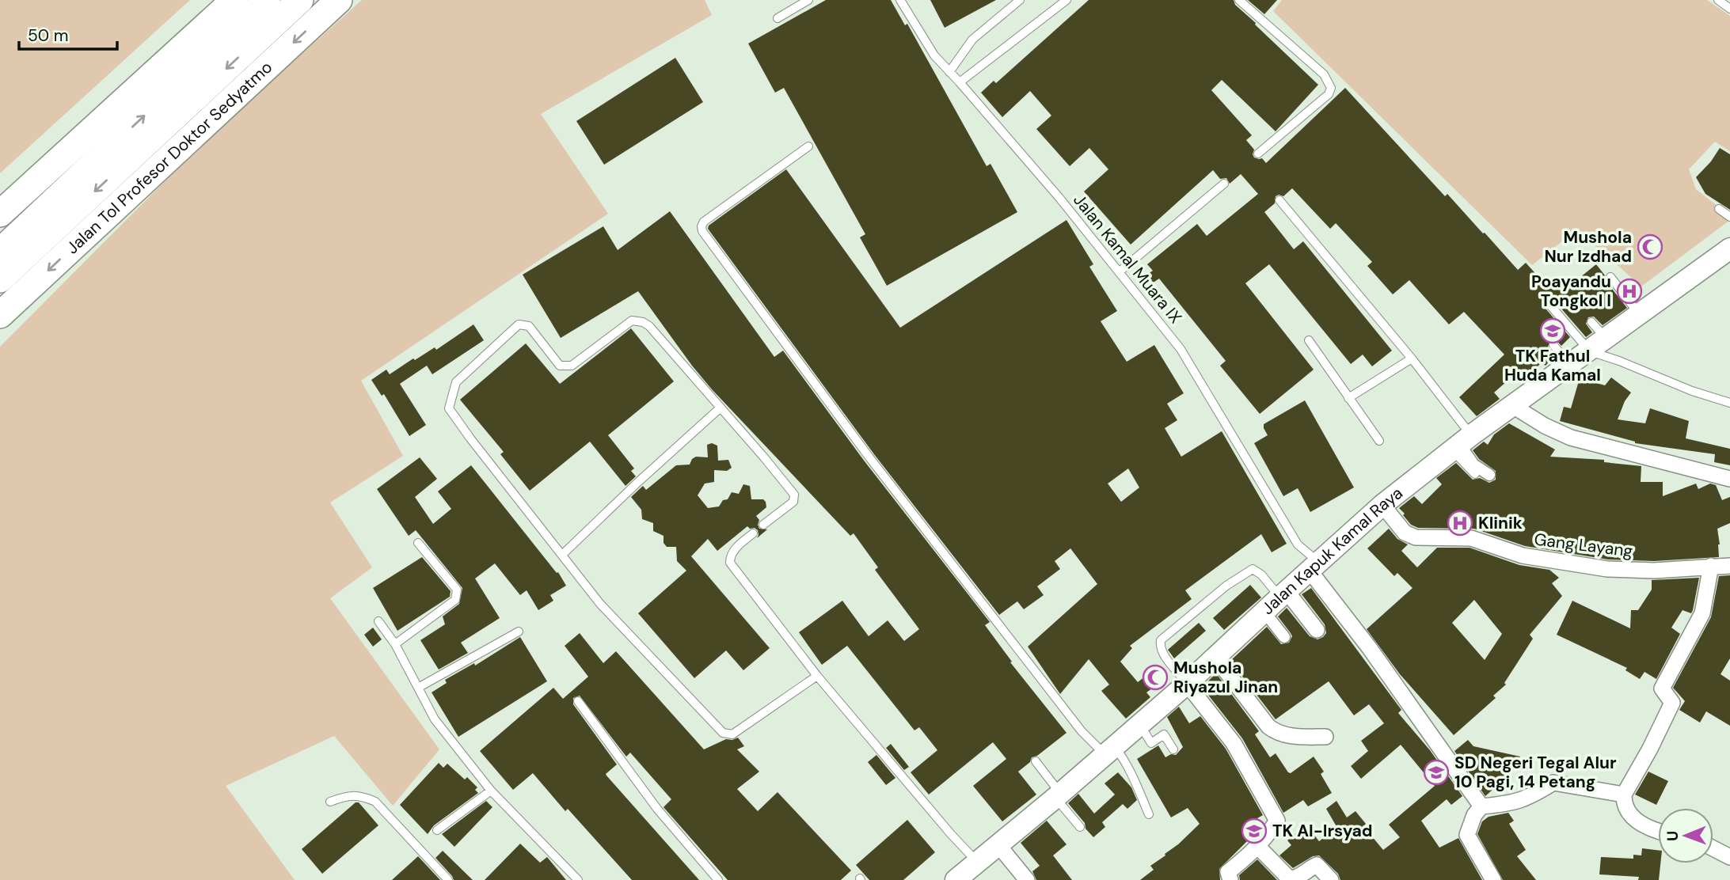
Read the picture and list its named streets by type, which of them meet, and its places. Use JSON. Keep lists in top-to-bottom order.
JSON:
{
  "streets": {
    "highway": ["Jalan Tol Profesor Doktor Sedyatmo"],
    "main road": ["Jalan Kapuk Kamal Raya"],
    "street": ["Gang Layang"],
    "lane": ["Jalan Kamal Muara IX"]
  },
  "crossings": [
    ["Jalan Kamal Muara IX", "Jalan Kapuk Kamal Raya"],
    ["Gang Layang", "Jalan Kapuk Kamal Raya"]
  ],
  "places": {
    "mosque": ["Mushola Nur Izdhad", "Mushola Riyazul Jinan"],
    "hospital": ["Poayandu Tongkol I", "Klinik"],
    "school or university": ["TK Fathul Huda Kamal", "SD Negeri Tegal Alur 10 Pagi, 14 Petang", "TK Al-Irsyad"]
  },
  "scale_bar": "50 m",
  "north": "left"
}
